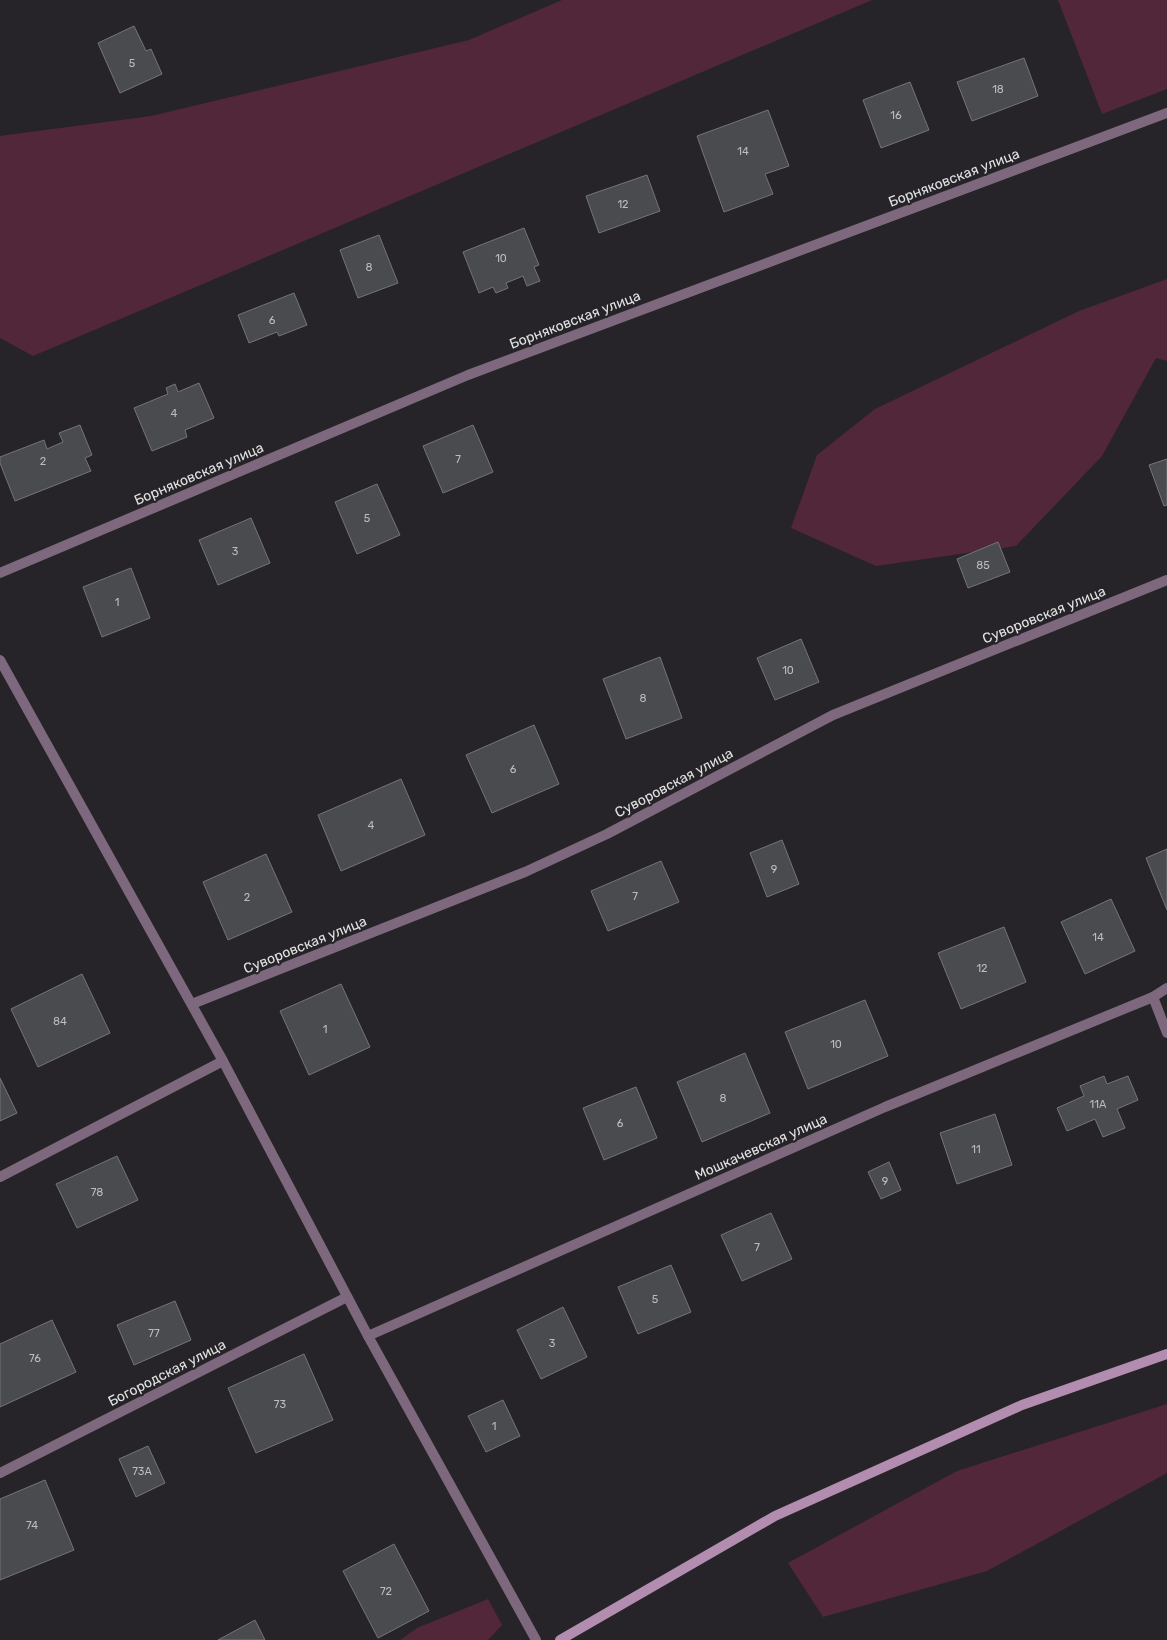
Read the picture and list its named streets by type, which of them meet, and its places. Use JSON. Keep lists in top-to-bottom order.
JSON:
{
  "streets": {
    "street": [
      "Борняковская улица",
      "Суворовская улица",
      "Мошкачевская улица",
      "Богородская улица"
    ]
  },
  "house_numbers": [
    "5",
    "18",
    "16",
    "14",
    "12",
    "10",
    "8",
    "6",
    "4",
    "7",
    "2",
    "5",
    "3",
    "85",
    "1",
    "10",
    "8",
    "6",
    "4",
    "9",
    "7",
    "2",
    "14",
    "12",
    "84",
    "1",
    "10",
    "8",
    "11А",
    "6",
    "11",
    "9",
    "78",
    "7",
    "5",
    "77",
    "3",
    "76",
    "73",
    "1",
    "73А",
    "74",
    "72"
  ]
}
